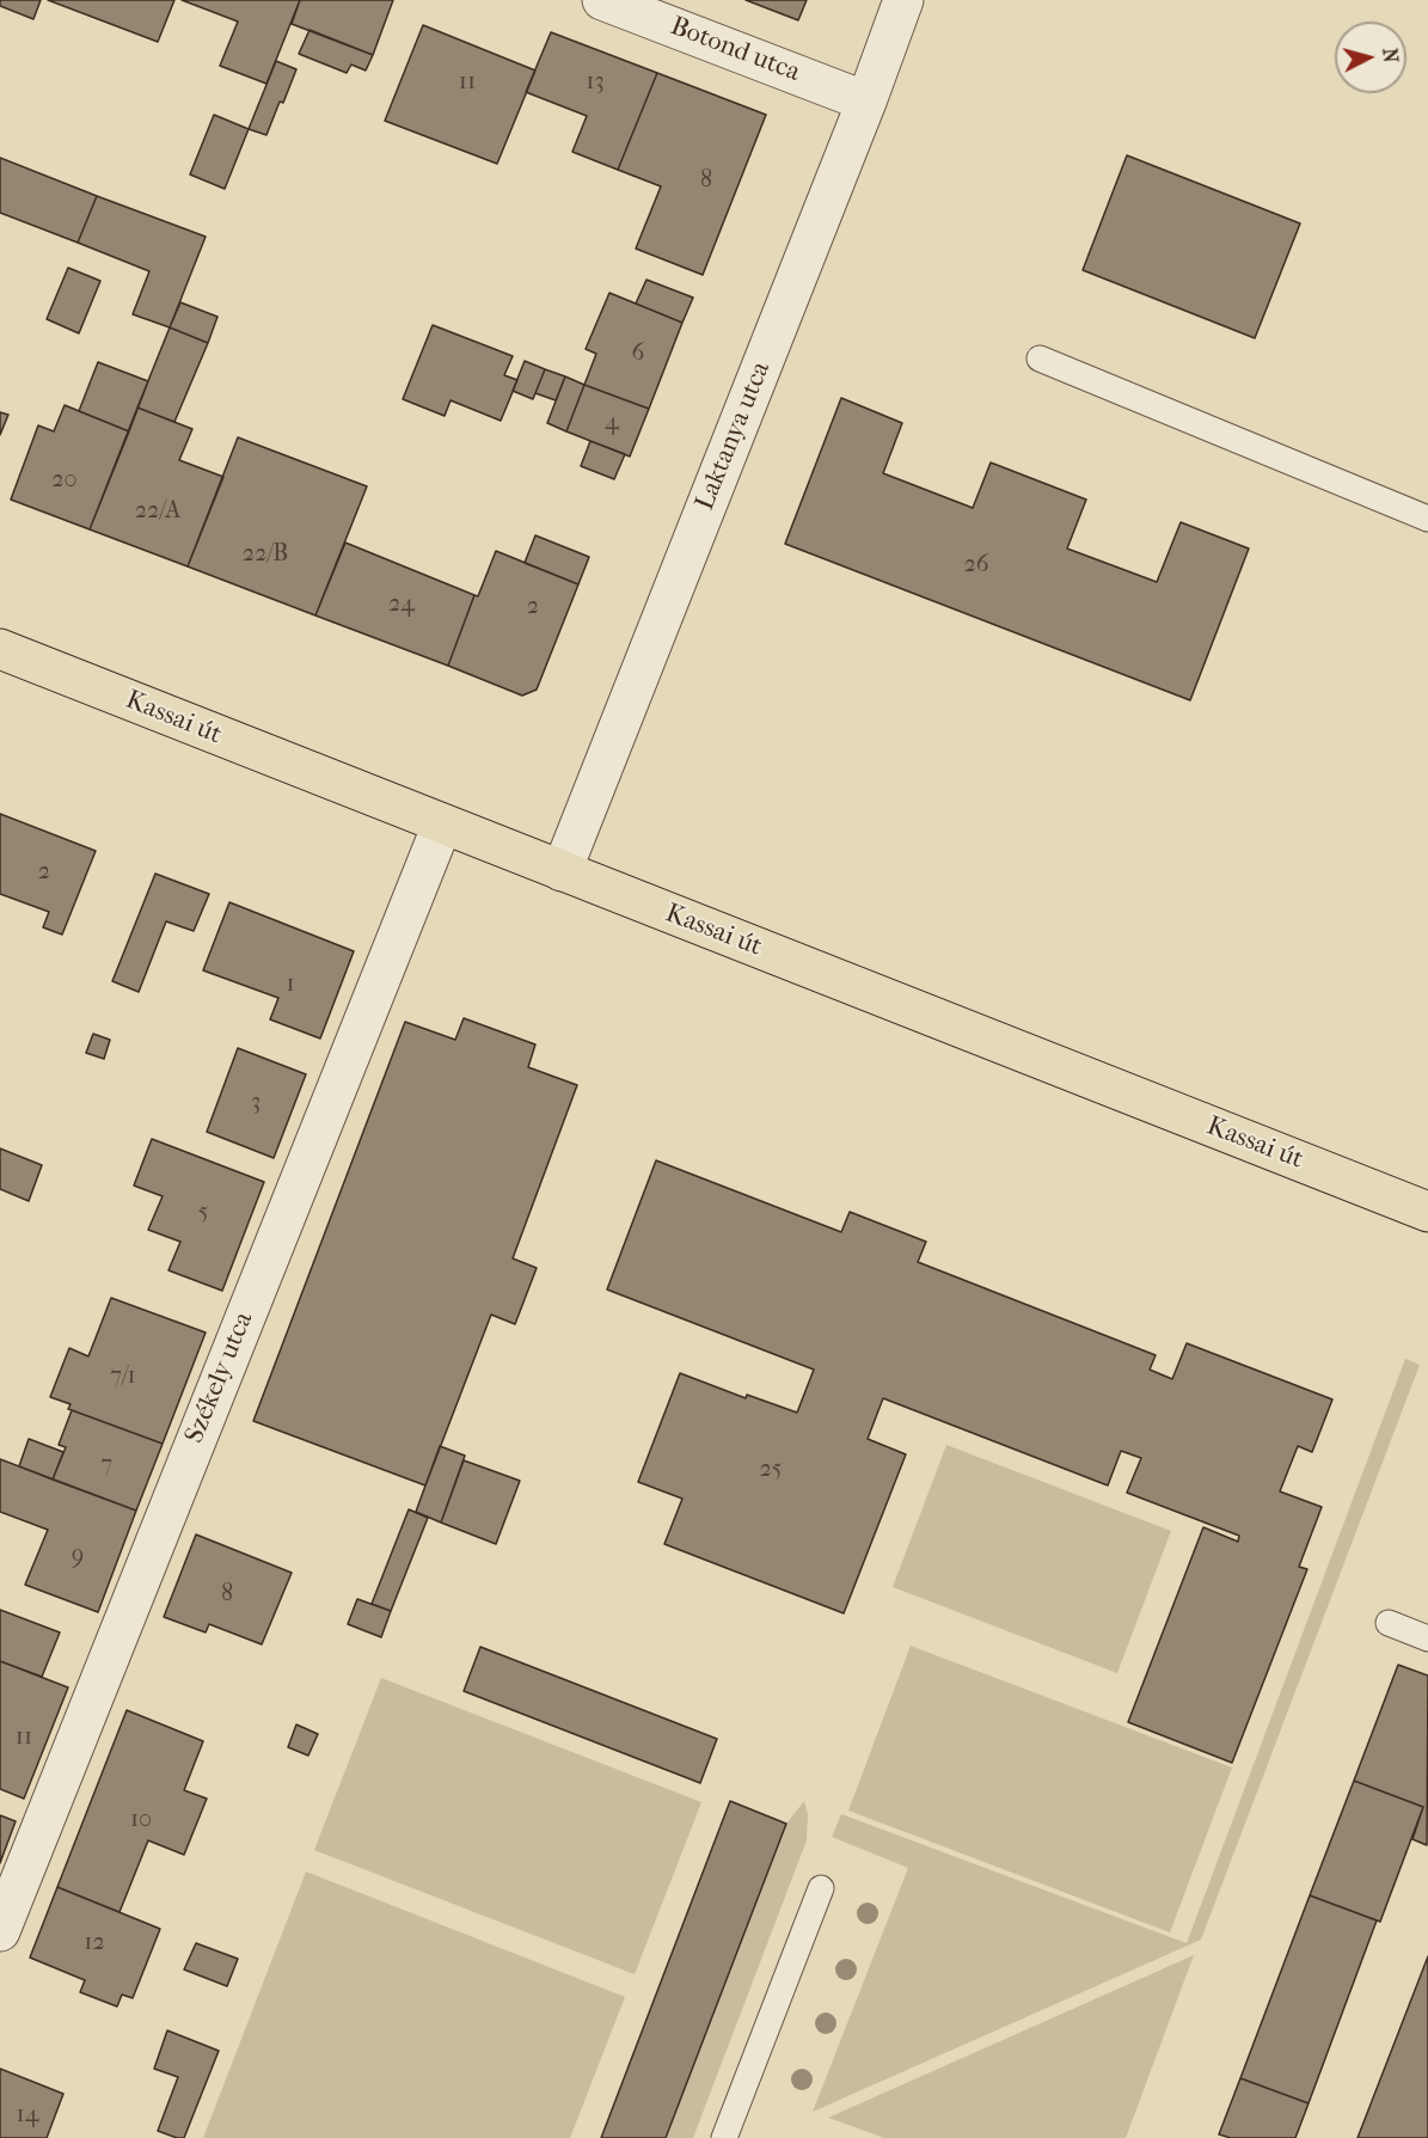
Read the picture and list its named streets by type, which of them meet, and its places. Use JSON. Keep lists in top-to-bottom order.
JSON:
{
  "streets": {
    "main road": ["Kassai út"],
    "street": ["Botond utca", "Laktanya utca", "Székely utca"]
  },
  "crossings": [
    ["Botond utca", "Laktanya utca"],
    ["Laktanya utca", "Kassai út"],
    ["Kassai út", "Székely utca"]
  ],
  "house_numbers": [
    "11",
    "13",
    "8",
    "6",
    "4",
    "20",
    "22/A",
    "22/B",
    "26",
    "24",
    "2",
    "2",
    "1",
    "3",
    "5",
    "7/1",
    "7",
    "25",
    "9",
    "8",
    "11",
    "10",
    "12",
    "14"
  ],
  "north": "right"
}
